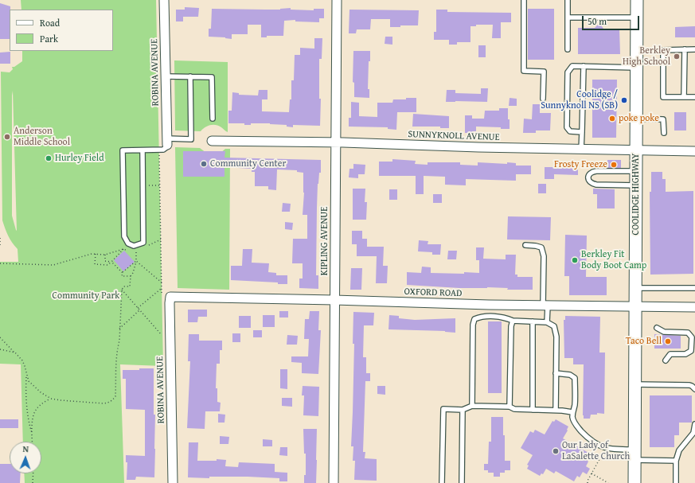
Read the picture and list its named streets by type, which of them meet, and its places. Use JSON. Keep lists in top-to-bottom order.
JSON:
{
  "streets": {
    "main road": ["COOLIDGE HIGHWAY"],
    "street": [
      "ROBINA AVENUE",
      "SUNNYKNOLL AVENUE",
      "KIPLING AVENUE",
      "OXFORD ROAD"
    ]
  },
  "crossings": [
    ["ROBINA AVENUE", "OXFORD ROAD"],
    ["SUNNYKNOLL AVENUE", "COOLIDGE HIGHWAY"],
    ["SUNNYKNOLL AVENUE", "KIPLING AVENUE"],
    ["COOLIDGE HIGHWAY", "OXFORD ROAD"],
    ["KIPLING AVENUE", "OXFORD ROAD"]
  ],
  "parks": ["Community Park"],
  "places": [
    "Berkley High School",
    "Coolidge / Sunnyknoll NS (SB)",
    "poke poke",
    "Anderson Middle School",
    "Hurley Field",
    "Community Center",
    "Frosty Freeze",
    "Berkley Fit Body Boot Camp",
    "Taco Bell",
    "Our Lady of LaSalette Church"
  ],
  "legend": ["Road", "Park"],
  "scale_bar": "50 m",
  "north": "top"
}
